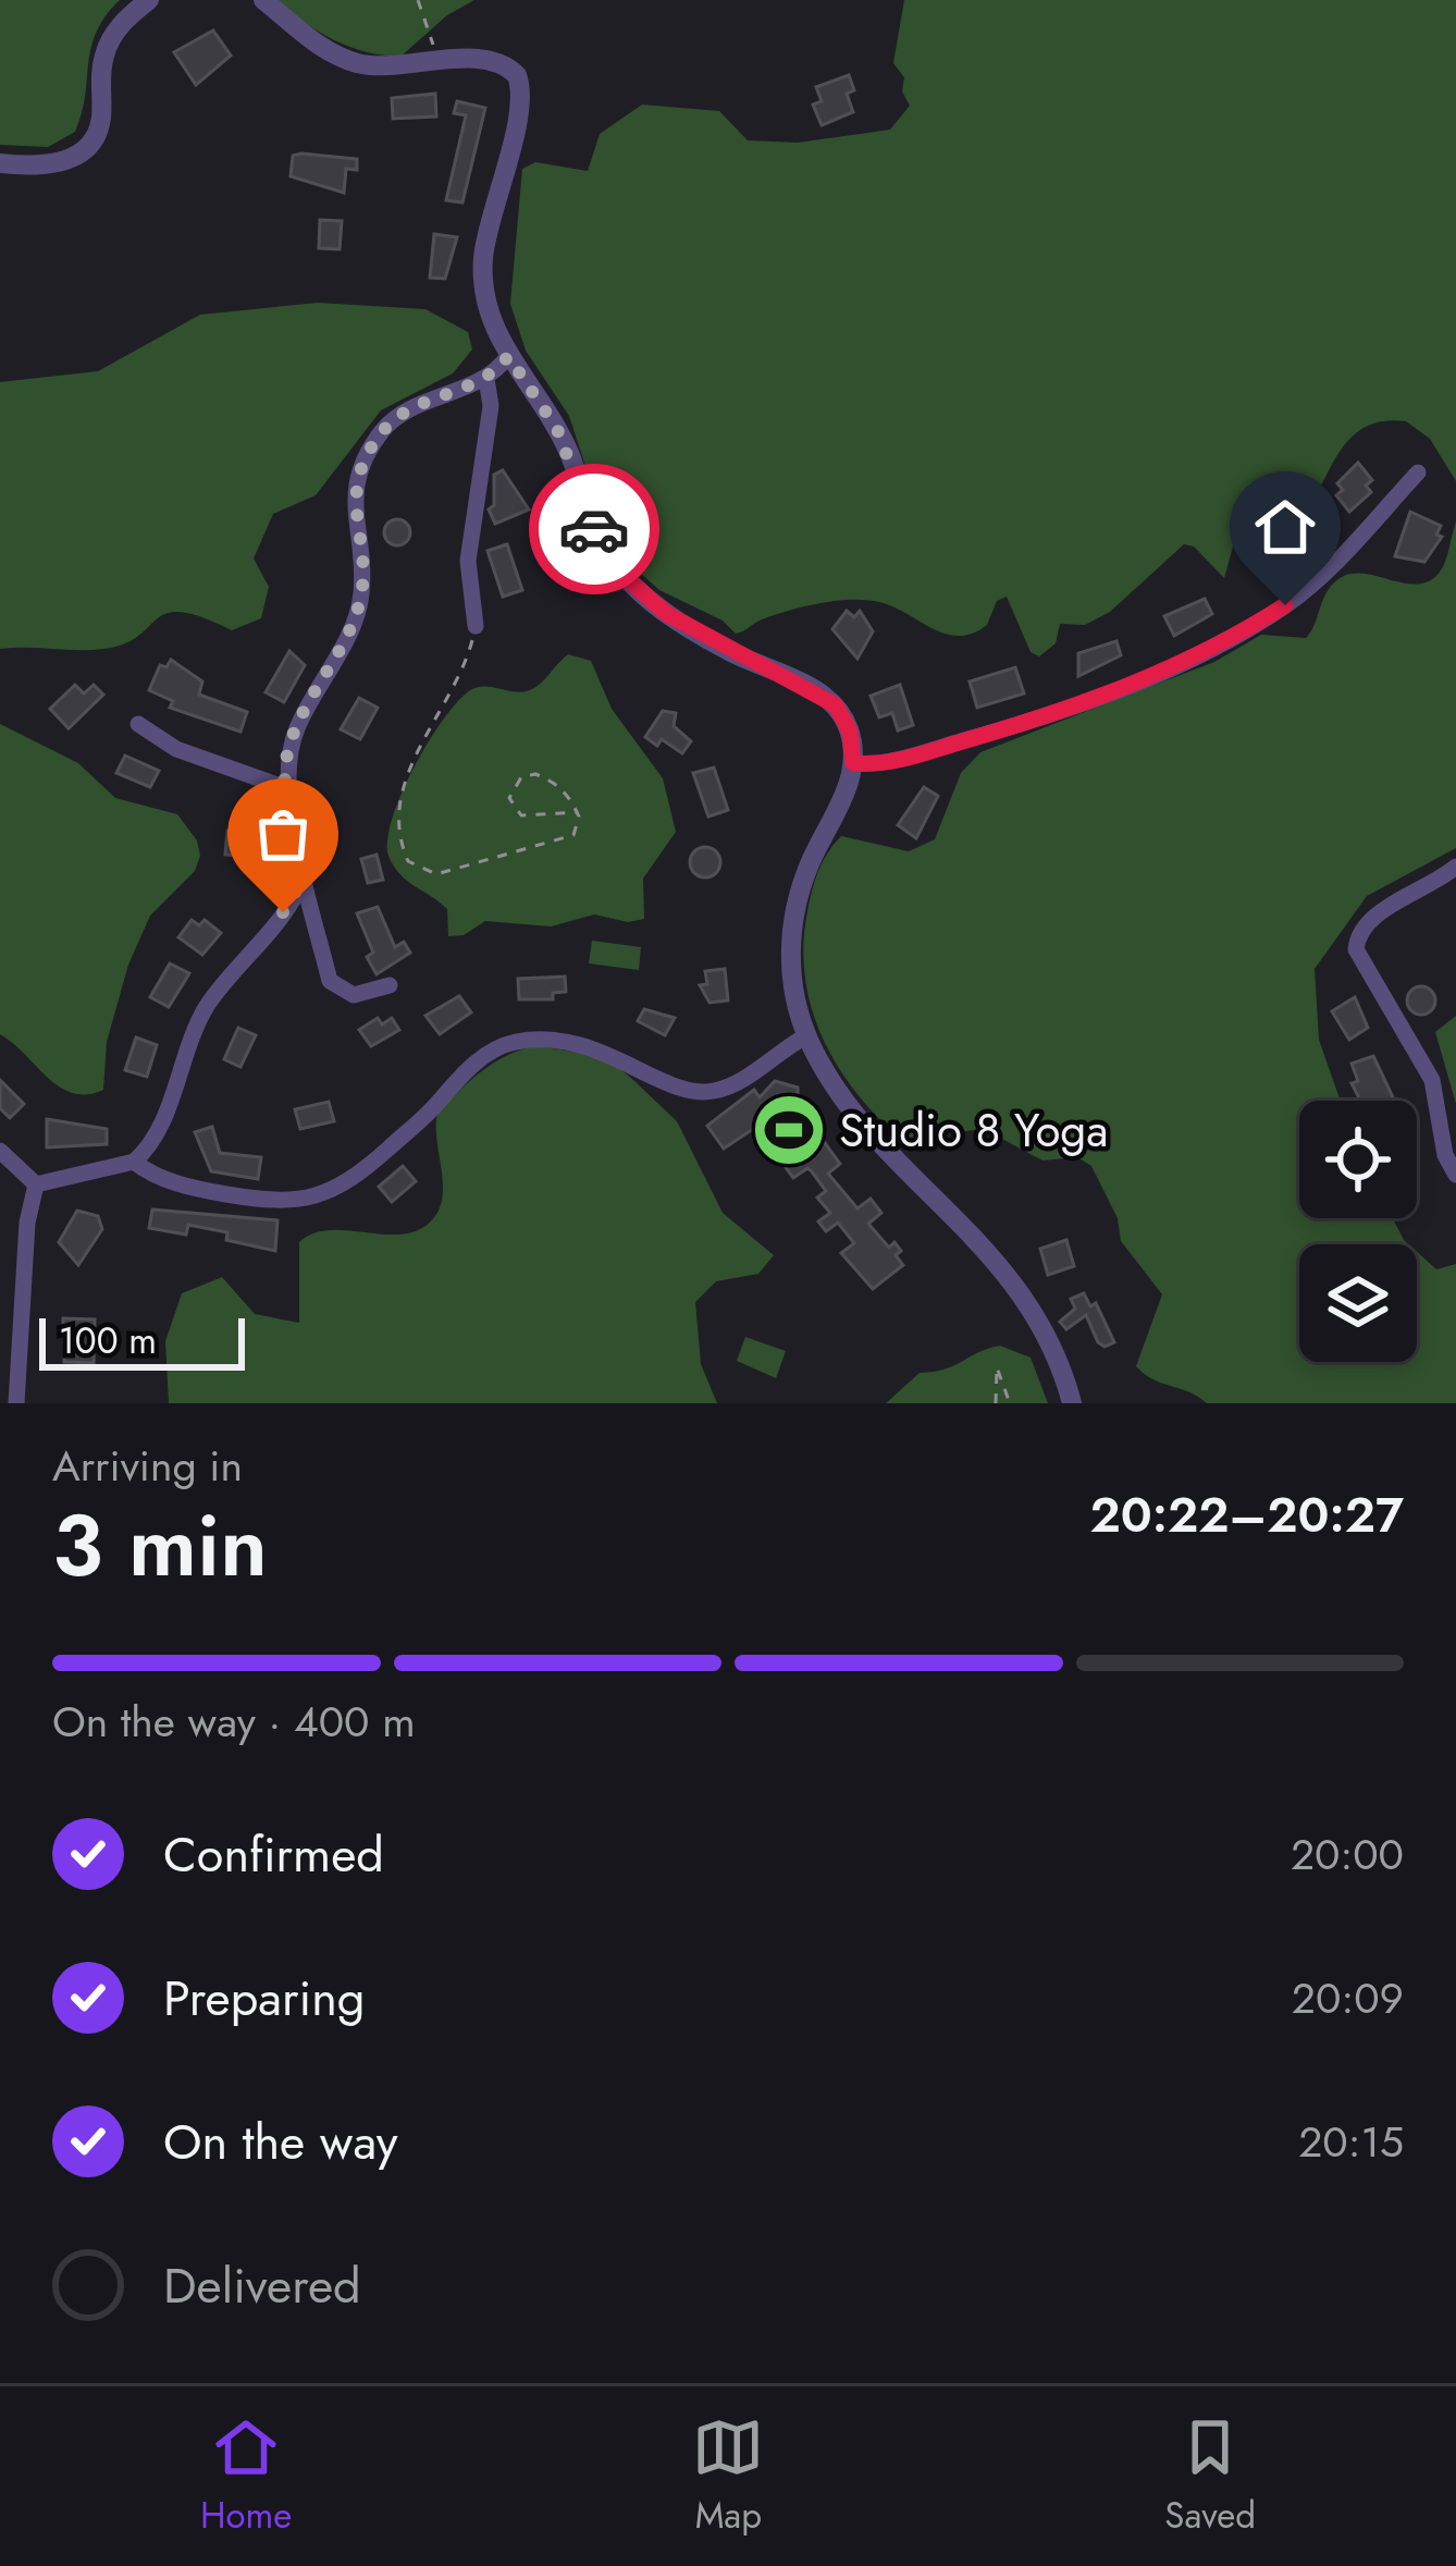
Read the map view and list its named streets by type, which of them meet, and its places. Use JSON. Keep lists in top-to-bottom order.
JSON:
{
  "places": {
    "sports": ["Studio 8 Yoga"]
  },
  "scale_bar": "100 m",
  "page": {
    "scale": "100 m",
    "heading": ["3 min", "Arriving in", "20:22–20:27"],
    "bar": "On the way · 400 m",
    "list": [
      ["Confirmed", "20:00"],
      ["Preparing", "20:09"],
      ["On the way", "20:15"],
      "Delivered"
    ],
    "tabs": ["Home", "Map", "Saved"]
  }
}
